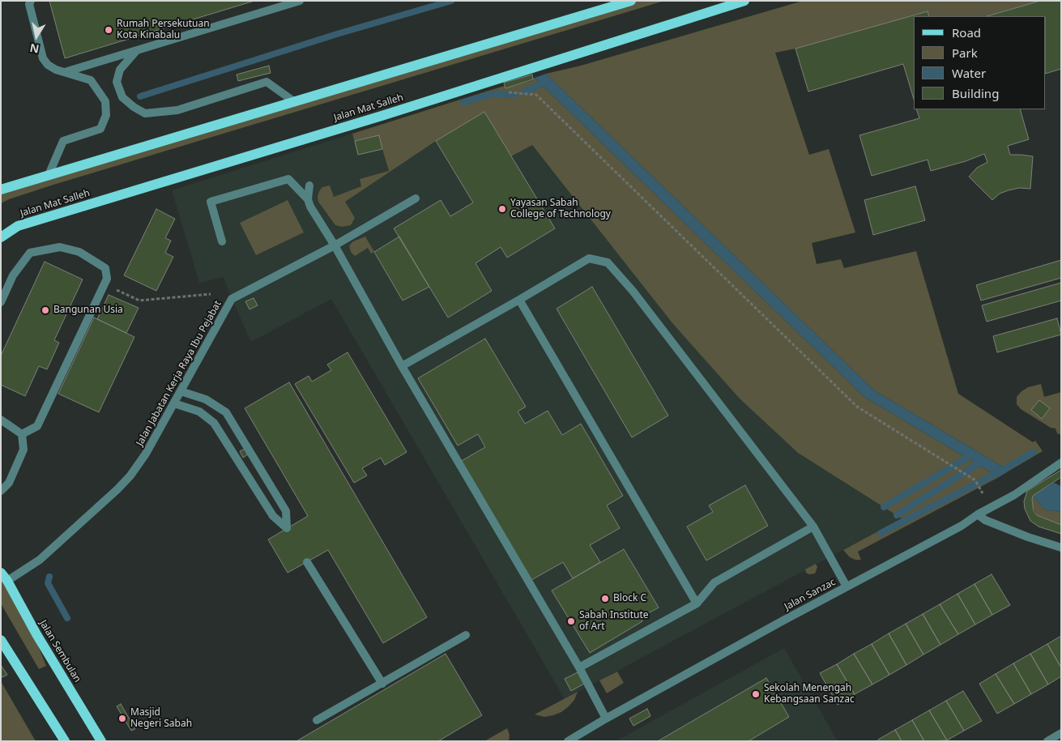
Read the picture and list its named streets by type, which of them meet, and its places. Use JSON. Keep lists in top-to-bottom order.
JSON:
{
  "streets": {
    "main road": ["Jalan Mat Salleh", "Jalan Sembulan"],
    "street": ["Jalan Jabatan Kerja Raya Ibu Pejabat", "Jalan Sanzac"]
  },
  "crossings": [
    ["Jalan Jabatan Kerja Raya Ibu Pejabat", "Jalan Sembulan"]
  ],
  "places": [
    "Rumah Persekutuan Kota Kinabalu",
    "Yayasan Sabah College of Technology",
    "Bangunan Usia",
    "Block C",
    "Sabah Institute of Art",
    "Sekolah Menengah Kebangsaan Sanzac",
    "Masjid Negeri Sabah"
  ],
  "legend": [
    "Road",
    "Park",
    "Water",
    "Building"
  ],
  "north": "bottom"
}
